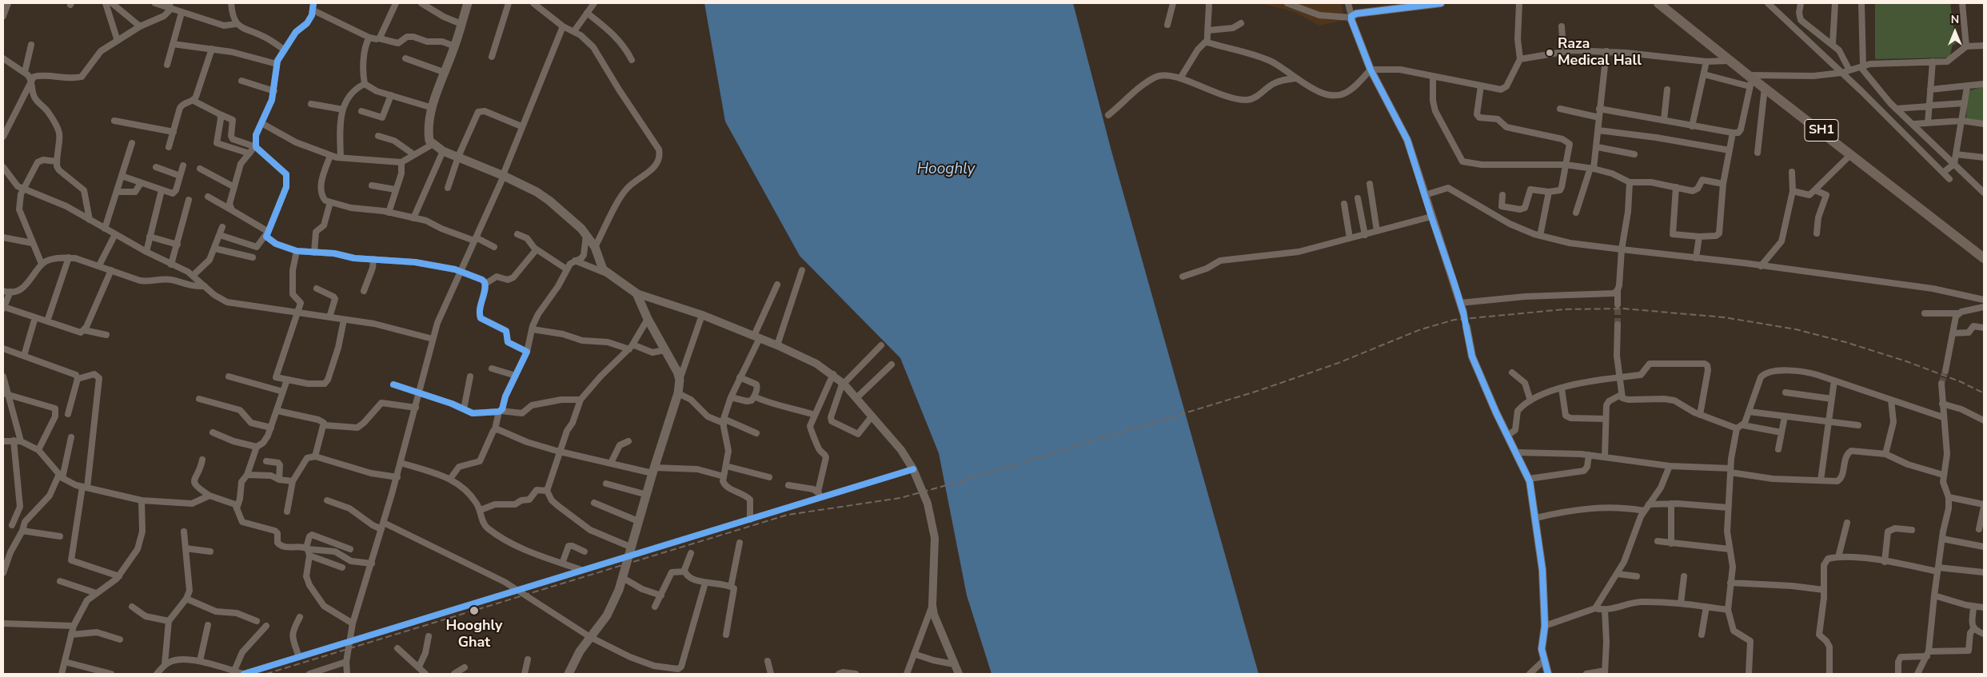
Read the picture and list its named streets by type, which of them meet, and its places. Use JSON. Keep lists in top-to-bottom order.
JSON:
{
  "streets": {
    "main road": ["SH1"]
  },
  "water": ["Hooghly"],
  "places": ["Raza Medical Hall", "Hooghly Ghat"],
  "north": "top"
}
